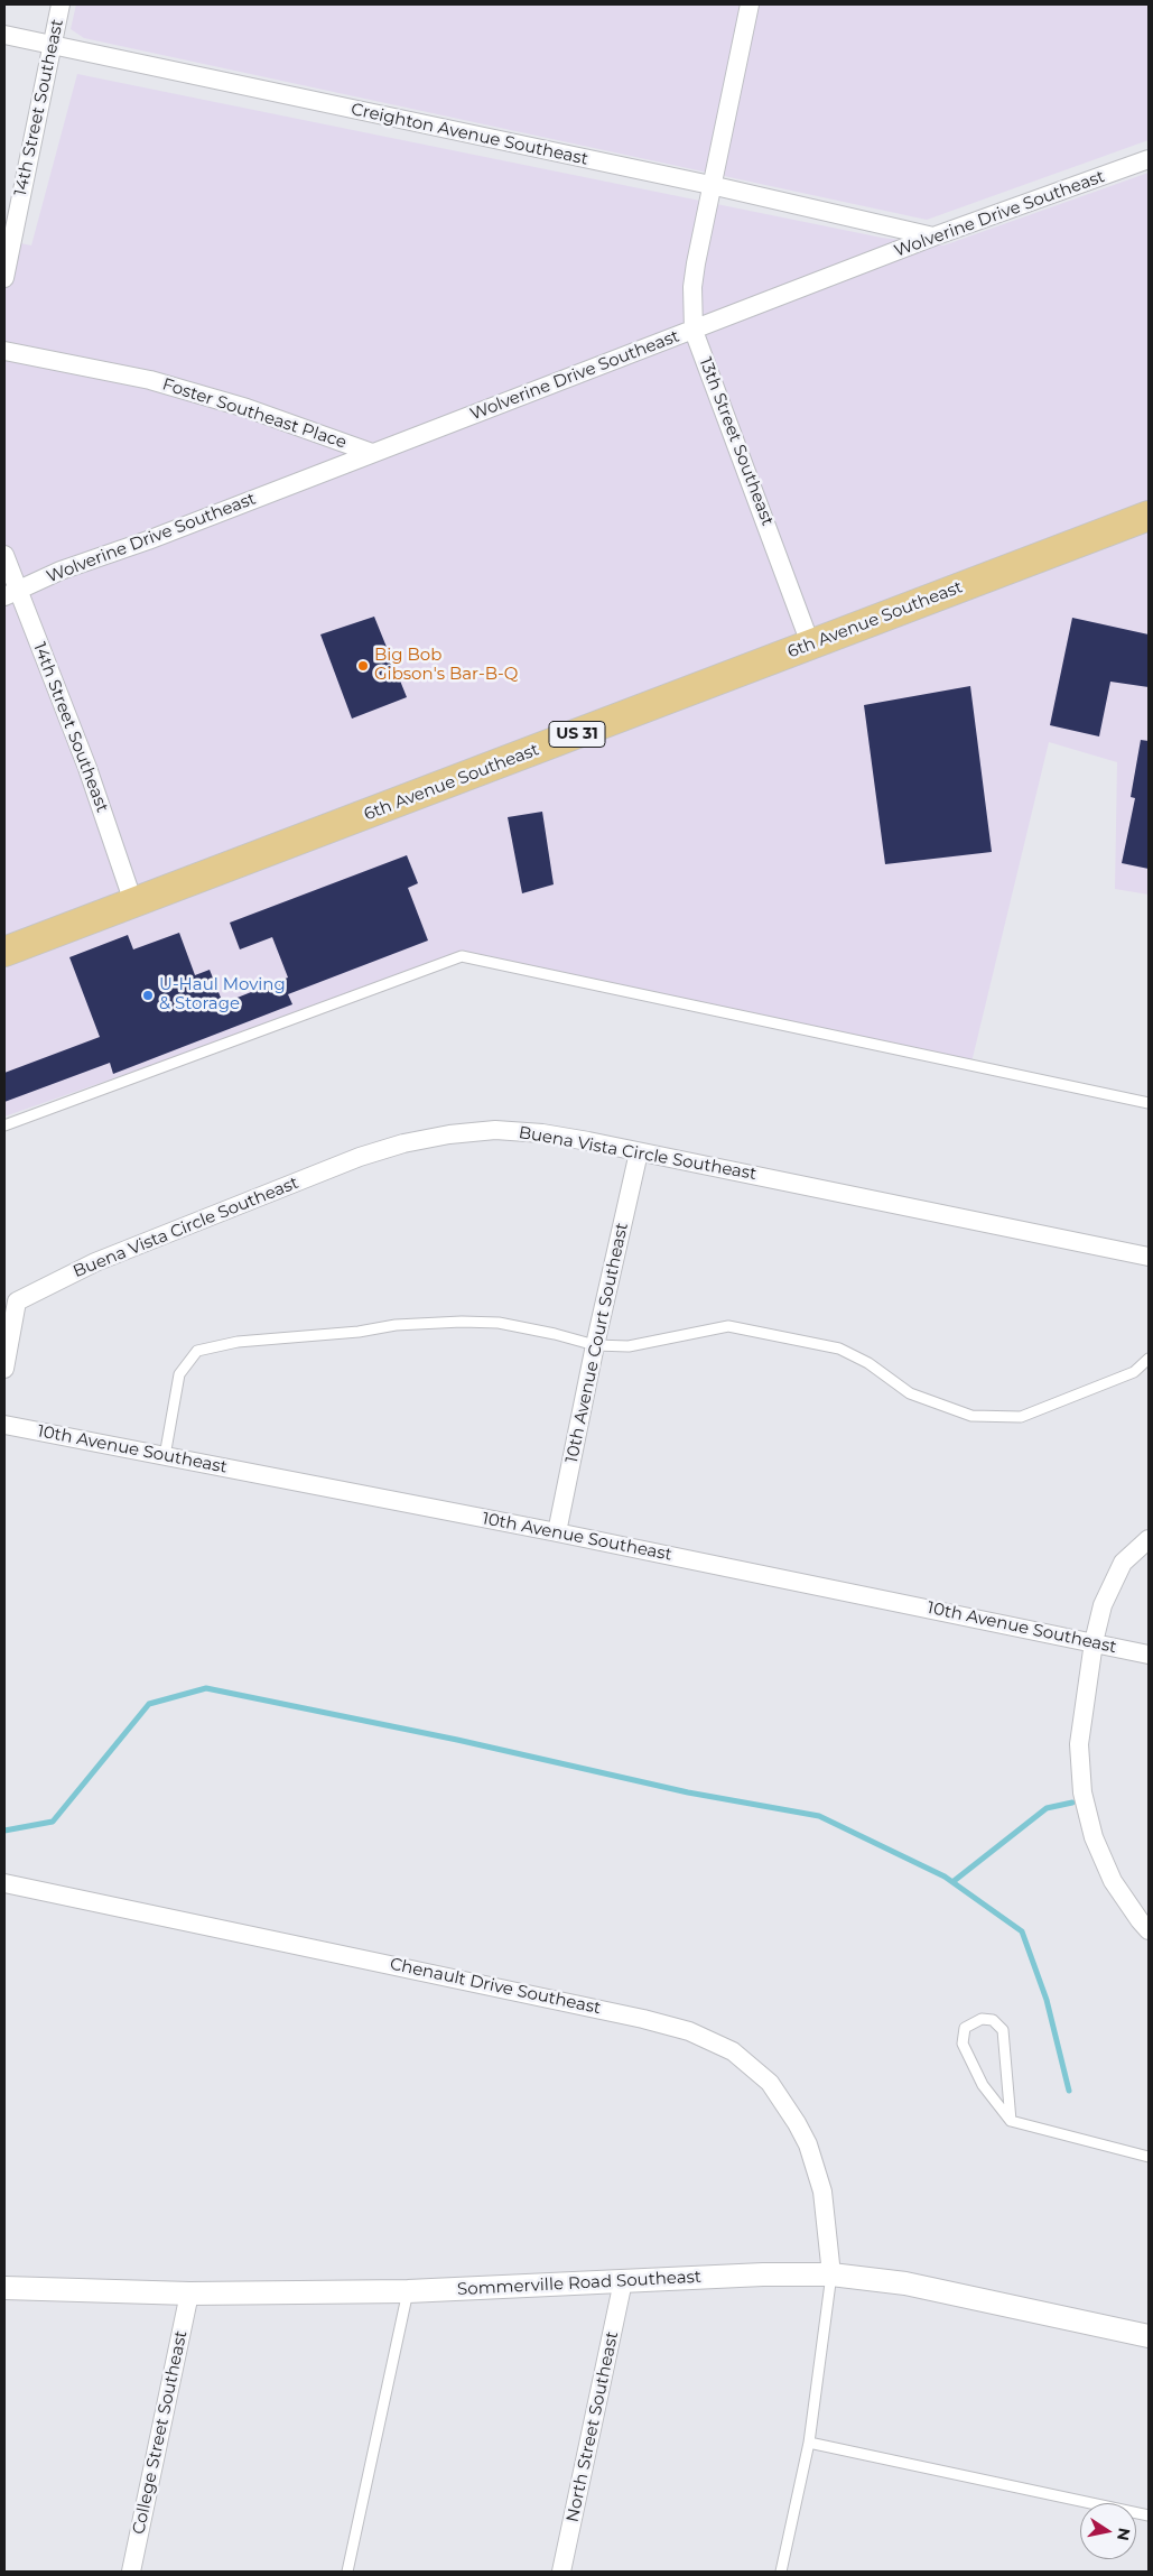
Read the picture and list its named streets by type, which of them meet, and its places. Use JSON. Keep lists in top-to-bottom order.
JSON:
{
  "streets": {
    "main road": ["6th Avenue Southeast", "US 31"],
    "street": [
      "14th Street Southeast",
      "Creighton Avenue Southeast",
      "Wolverine Drive Southeast",
      "Foster Southeast Place",
      "13th Street Southeast",
      "Buena Vista Circle Southeast",
      "10th Avenue Court Southeast",
      "10th Avenue Southeast",
      "Chenault Drive Southeast",
      "Sommerville Road Southeast",
      "North Street Southeast",
      "College Street Southeast"
    ]
  },
  "crossings": [
    ["14th Street Southeast", "Creighton Avenue Southeast"],
    ["14th Street Southeast", "Wolverine Drive Southeast"],
    ["14th Street Southeast", "6th Avenue Southeast"],
    ["Creighton Avenue Southeast", "Wolverine Drive Southeast"],
    ["Creighton Avenue Southeast", "13th Street Southeast"],
    ["Wolverine Drive Southeast", "Foster Southeast Place"],
    ["Wolverine Drive Southeast", "13th Street Southeast"],
    ["13th Street Southeast", "6th Avenue Southeast"],
    ["Buena Vista Circle Southeast", "10th Avenue Court Southeast"],
    ["10th Avenue Court Southeast", "10th Avenue Southeast"],
    ["Chenault Drive Southeast", "Sommerville Road Southeast"],
    ["Sommerville Road Southeast", "North Street Southeast"],
    ["Sommerville Road Southeast", "College Street Southeast"]
  ],
  "places": ["Big Bob Gibson's Bar-B-Q", "U-Haul Moving & Storage"],
  "north": "right"
}
